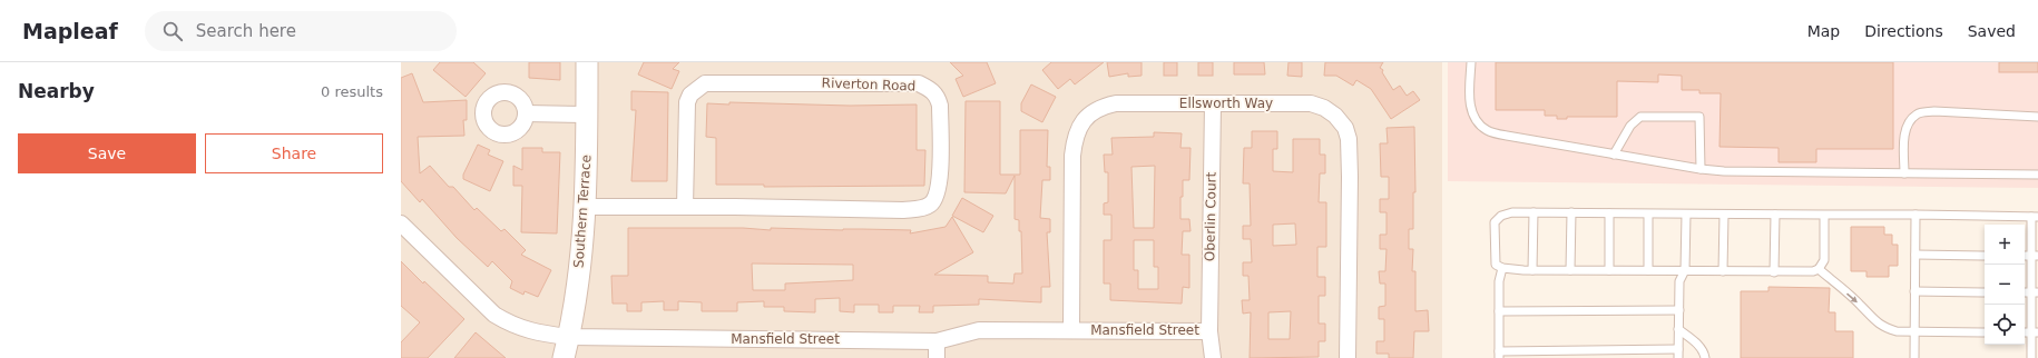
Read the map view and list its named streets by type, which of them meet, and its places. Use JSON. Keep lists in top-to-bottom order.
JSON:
{
  "streets": {
    "street": [
      "Riverton Road",
      "Ellsworth Way",
      "Southern Terrace",
      "Oberlin Court",
      "Mansfield Street"
    ]
  },
  "crossings": [
    ["Riverton Road", "Southern Terrace"],
    ["Ellsworth Way", "Oberlin Court"],
    ["Ellsworth Way", "Mansfield Street"],
    ["Southern Terrace", "Mansfield Street"],
    ["Oberlin Court", "Mansfield Street"]
  ],
  "page": {
    "header": "Mapleaf",
    "search": "Search here",
    "nav": ["Map", "Directions", "Saved"],
    "heading": ["Nearby", "0 results"],
    "buttons": ["Save", "Share"],
    "map_buttons": ["+", "−"]
  }
}
